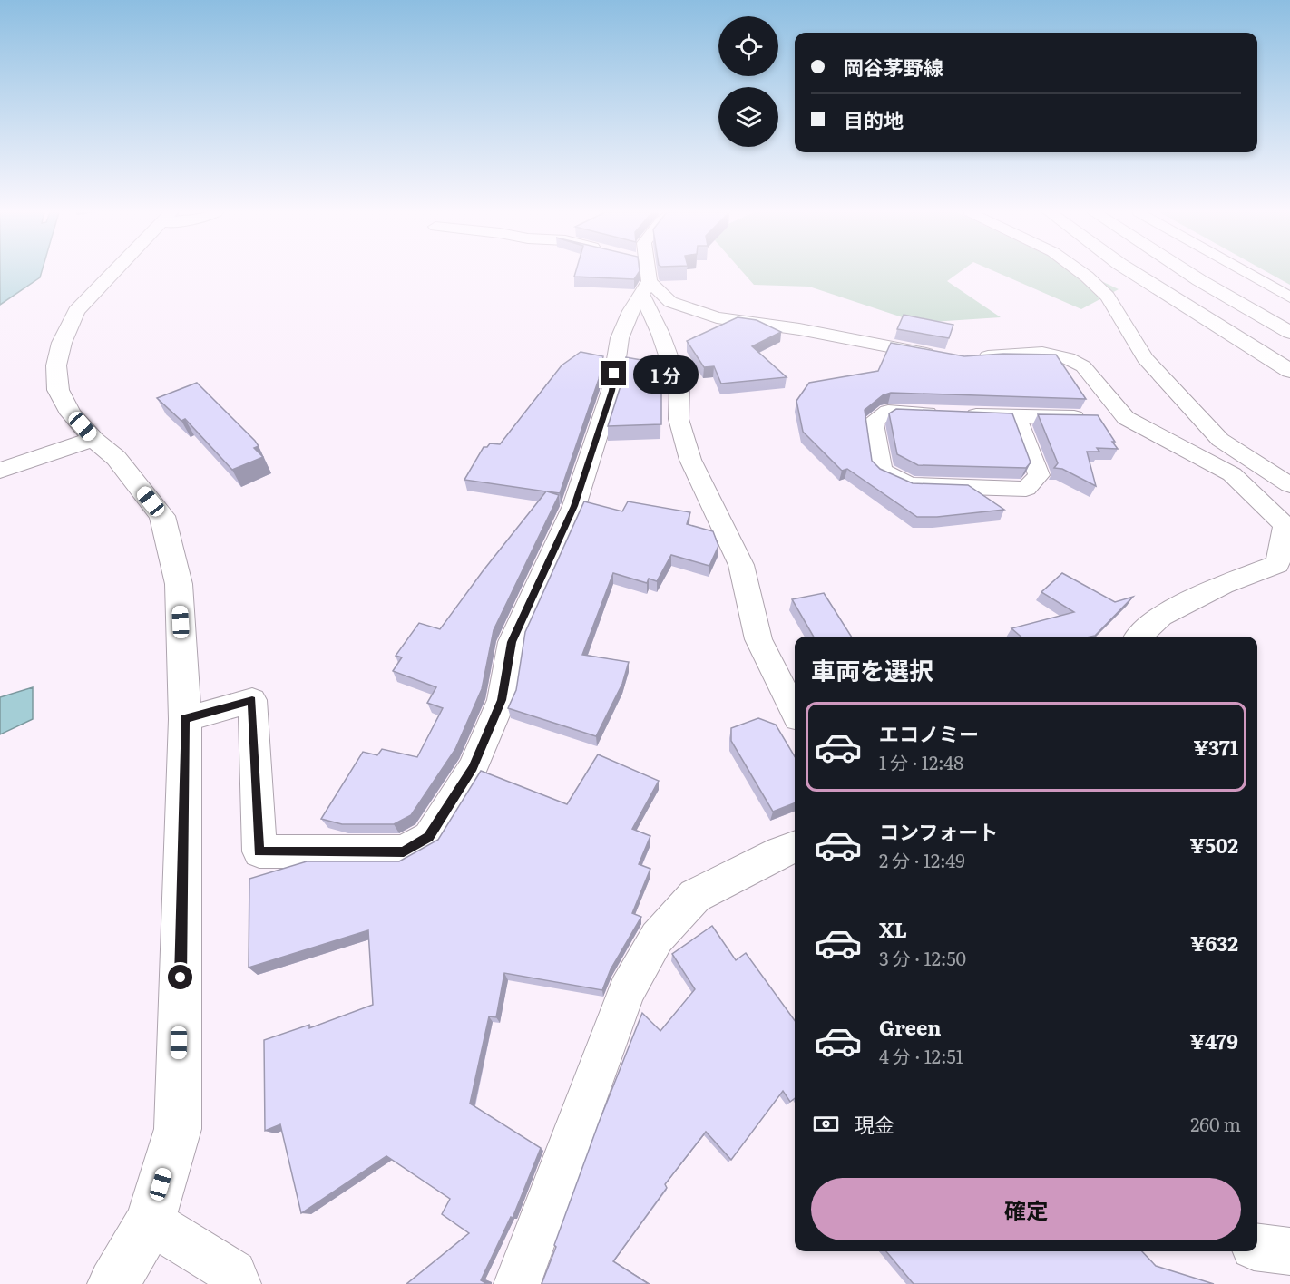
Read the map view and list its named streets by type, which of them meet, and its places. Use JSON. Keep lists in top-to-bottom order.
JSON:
{
  "page": {
    "banner": ["岡谷茅野線", "目的地"],
    "bubble": "1 分",
    "heading": "車両を選択",
    "list": [
      {
        "name": "エコノミー",
        "note": "1 分 · 12:48",
        "value": "¥371"
      },
      {
        "name": "コンフォート",
        "note": "2 分 · 12:49",
        "value": "¥502"
      },
      {
        "name": "XL",
        "note": "3 分 · 12:50",
        "value": "¥632"
      },
      {
        "name": "Green",
        "note": "4 分 · 12:51",
        "value": "¥479"
      }
    ],
    "pay": ["現金", "260 m"],
    "buttons": "確定"
  }
}
